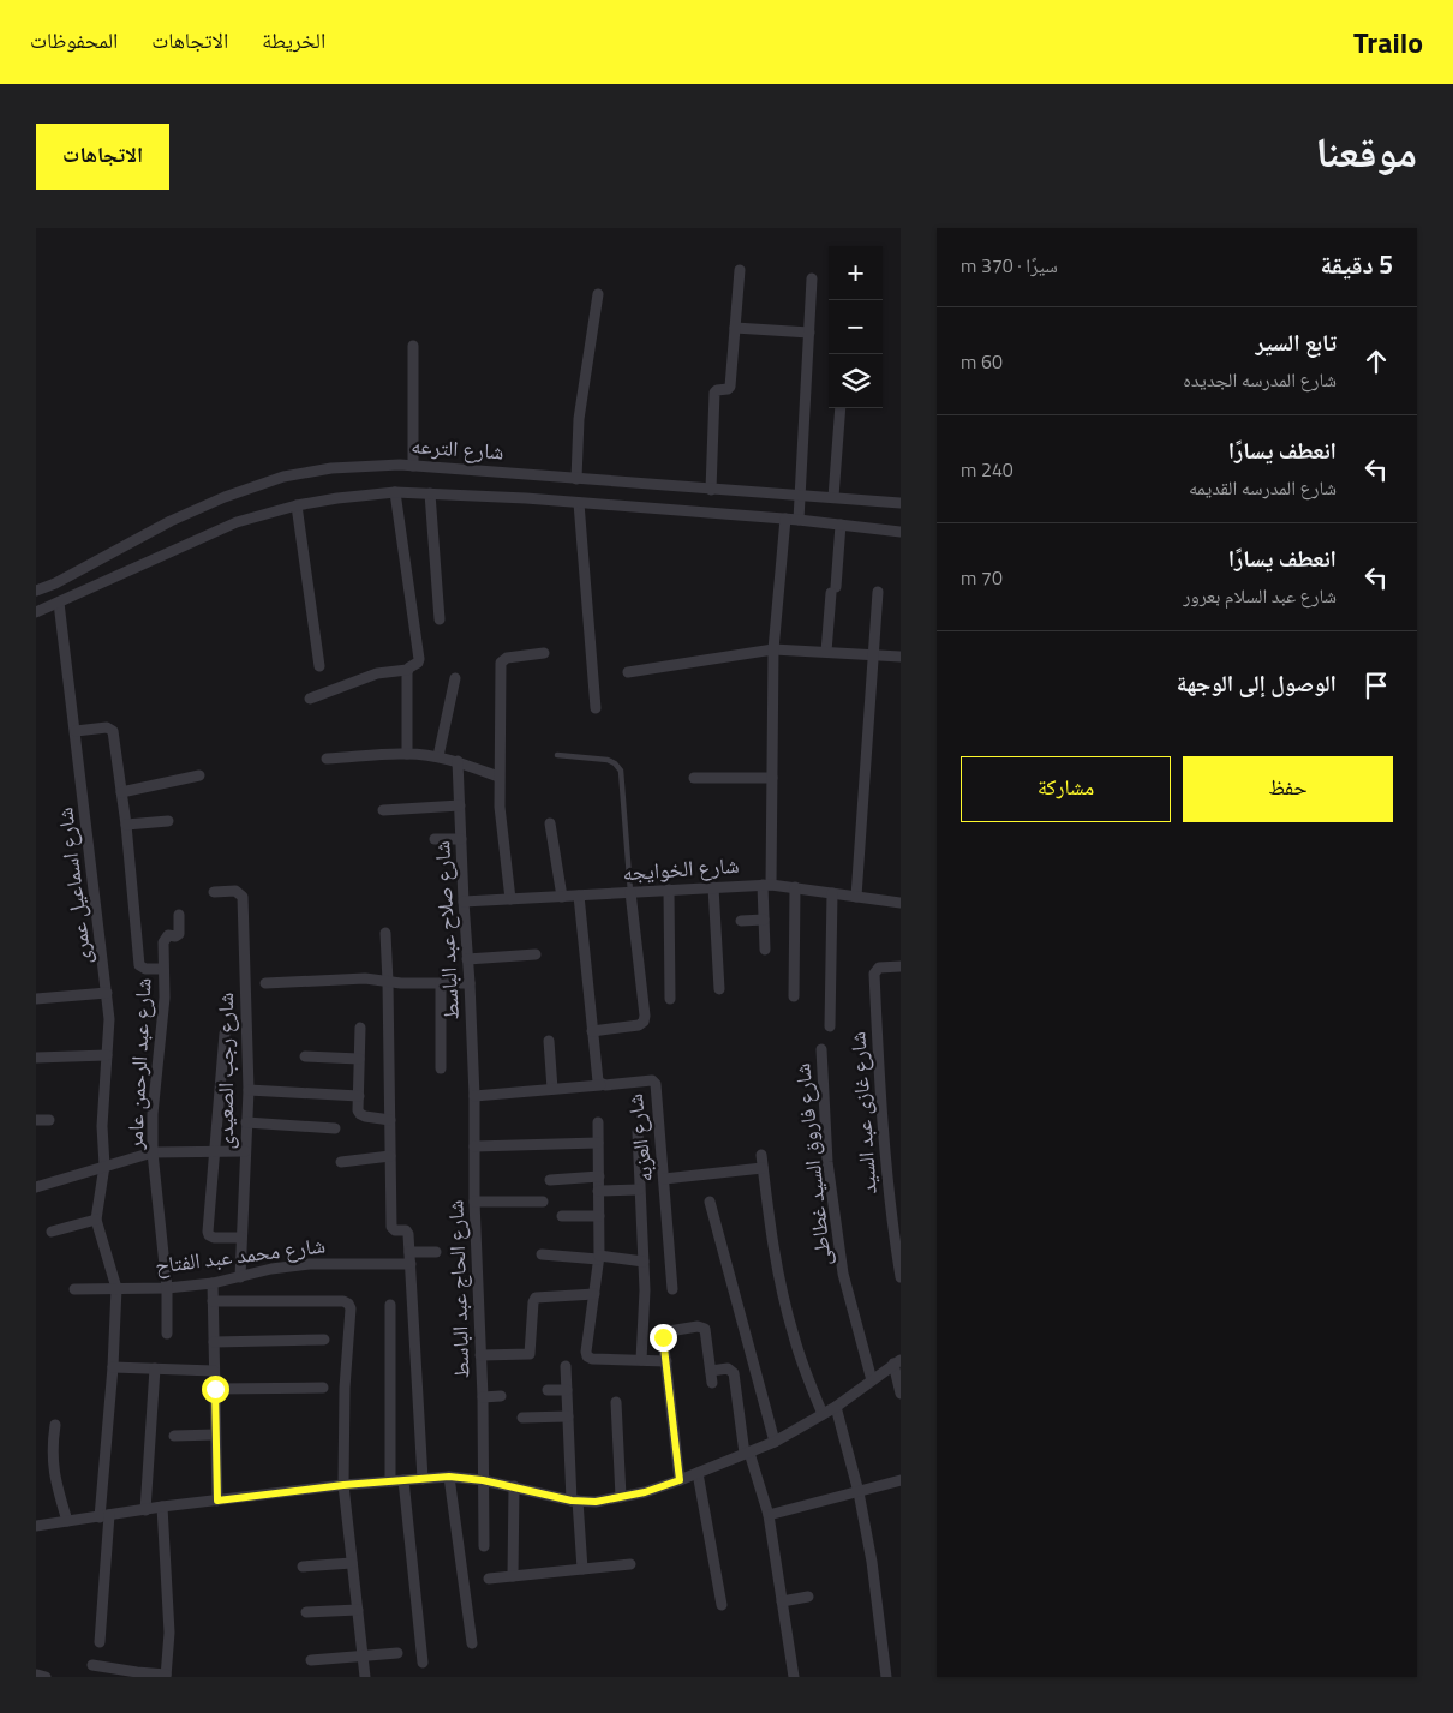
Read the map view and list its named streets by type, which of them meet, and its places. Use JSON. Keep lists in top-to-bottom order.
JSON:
{
  "streets": {
    "street": [
      "شارع الترعه",
      "شارع الخوايجه",
      "شارع اسماعيل عمرى",
      "شارع صلاح عبد الباسط",
      "شارع عبد الرحمن عامر",
      "شارع رجب الصعيدى",
      "شارع غازى عبد السيد",
      "شارع العزبه",
      "شارع فاروق السيد غطاطى",
      "شارع محمد عبد الفتاح",
      "شارع الحاج عبد الباسط"
    ]
  },
  "crossings": [
    ["شارع الخوايجه", "شارع صلاح عبد الباسط"],
    ["شارع الخوايجه", "شارع العزبه"],
    ["شارع صلاح عبد الباسط", "شارع الحاج عبد الباسط"],
    ["شارع عبد الرحمن عامر", "شارع محمد عبد الفتاح"],
    ["شارع رجب الصعيدى", "شارع محمد عبد الفتاح"]
  ],
  "page": {
    "header": "Trailo",
    "nav": ["الخريطة", "الاتجاهات", "المحفوظات"],
    "title": "موقعنا",
    "buttons": [
      "الاتجاهات",
      ["حفظ", "مشاركة"]
    ],
    "heading": ["5 دقيقة", "سيرًا · 370 m"],
    "map_buttons": ["+", "−"],
    "list": [
      ["تابع السير", "شارع المدرسه الجديده", "60 m"],
      ["انعطف يسارًا", "شارع المدرسه القديمه", "240 m"],
      ["انعطف يسارًا", "شارع عبد السلام بعرور", "70 m"],
      "الوصول إلى الوجهة"
    ]
  }
}
